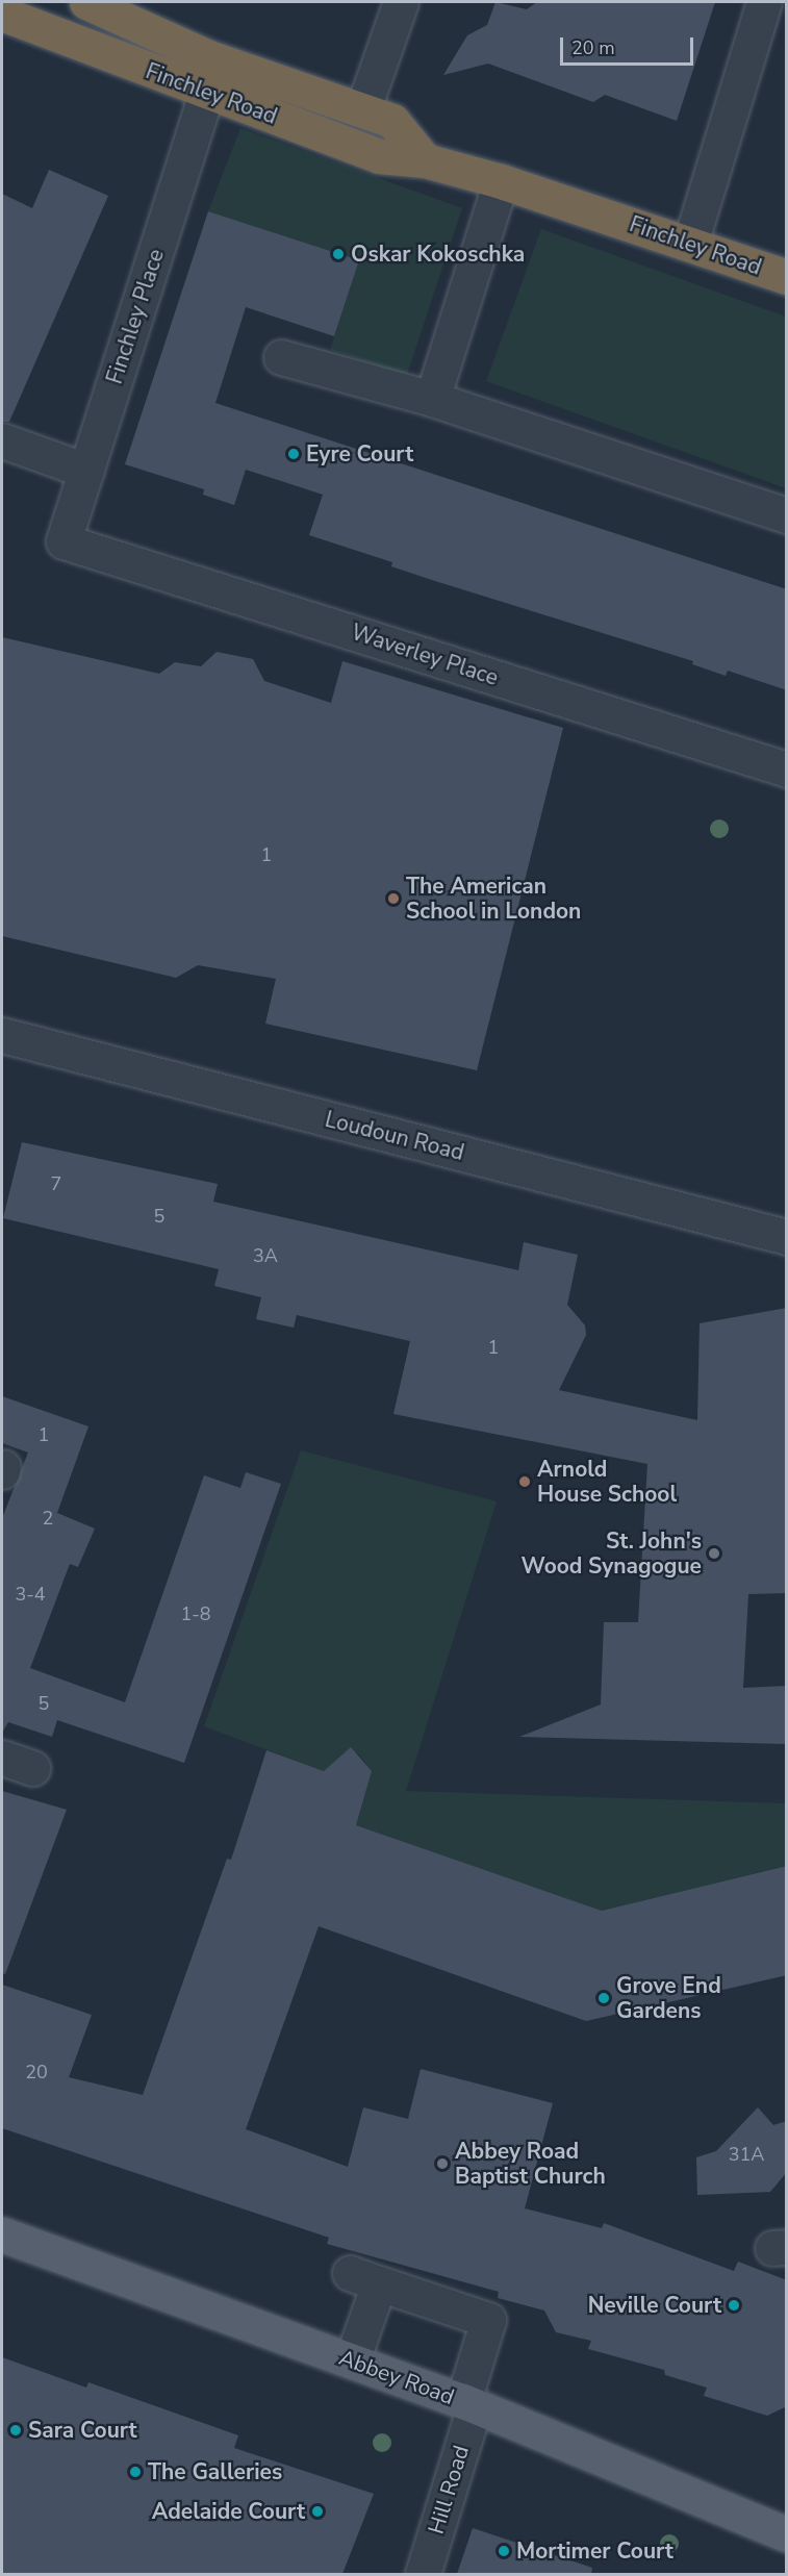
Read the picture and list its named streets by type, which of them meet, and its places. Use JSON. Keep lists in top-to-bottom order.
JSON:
{
  "streets": {
    "highway": ["Finchley Road"],
    "main road": ["Abbey Road"],
    "street": [
      "Finchley Place",
      "Waverley Place",
      "Loudoun Road",
      "Hill Road"
    ]
  },
  "crossings": [
    ["Finchley Road", "Finchley Place"],
    ["Finchley Place", "Waverley Place"],
    ["Abbey Road", "Hill Road"]
  ],
  "places": [
    "Oskar Kokoschka",
    "Eyre Court",
    "The American School in London",
    "Arnold House School",
    "St. John's Wood Synagogue",
    "Grove End Gardens",
    "Abbey Road Baptist Church",
    "Neville Court",
    "Sara Court",
    "The Galleries",
    "Adelaide Court",
    "Mortimer Court"
  ],
  "house_numbers": [
    "1",
    "7",
    "5",
    "3A",
    "1",
    "1",
    "2",
    "3-4",
    "1-8",
    "5",
    "20",
    "31A"
  ],
  "scale_bar": "20 m"
}
